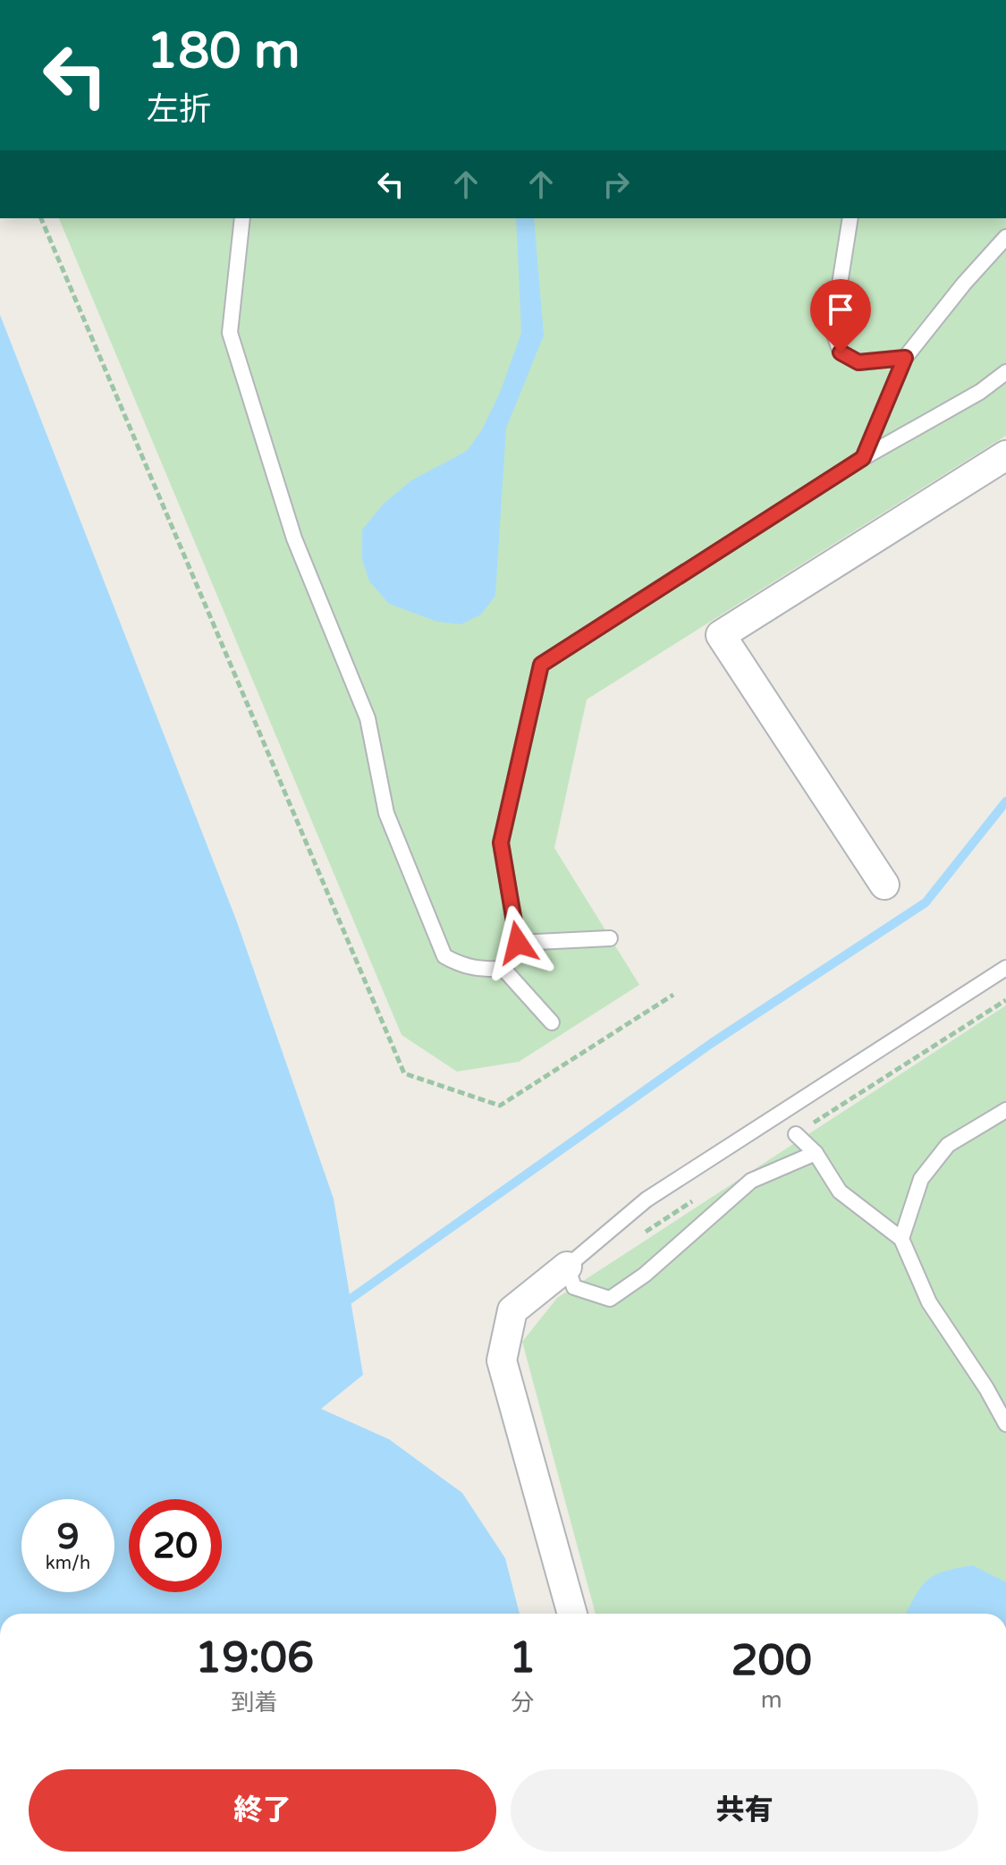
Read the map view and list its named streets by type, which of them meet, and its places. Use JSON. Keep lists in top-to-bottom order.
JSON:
{
  "page": {
    "turn": ["180 m", "左折"],
    "speed": "9 km/h",
    "limit": "20",
    "eta": [
      "19:06",
      "到着",
      "1",
      "分",
      "200",
      "m"
    ],
    "buttons": ["終了", "共有"]
  }
}
